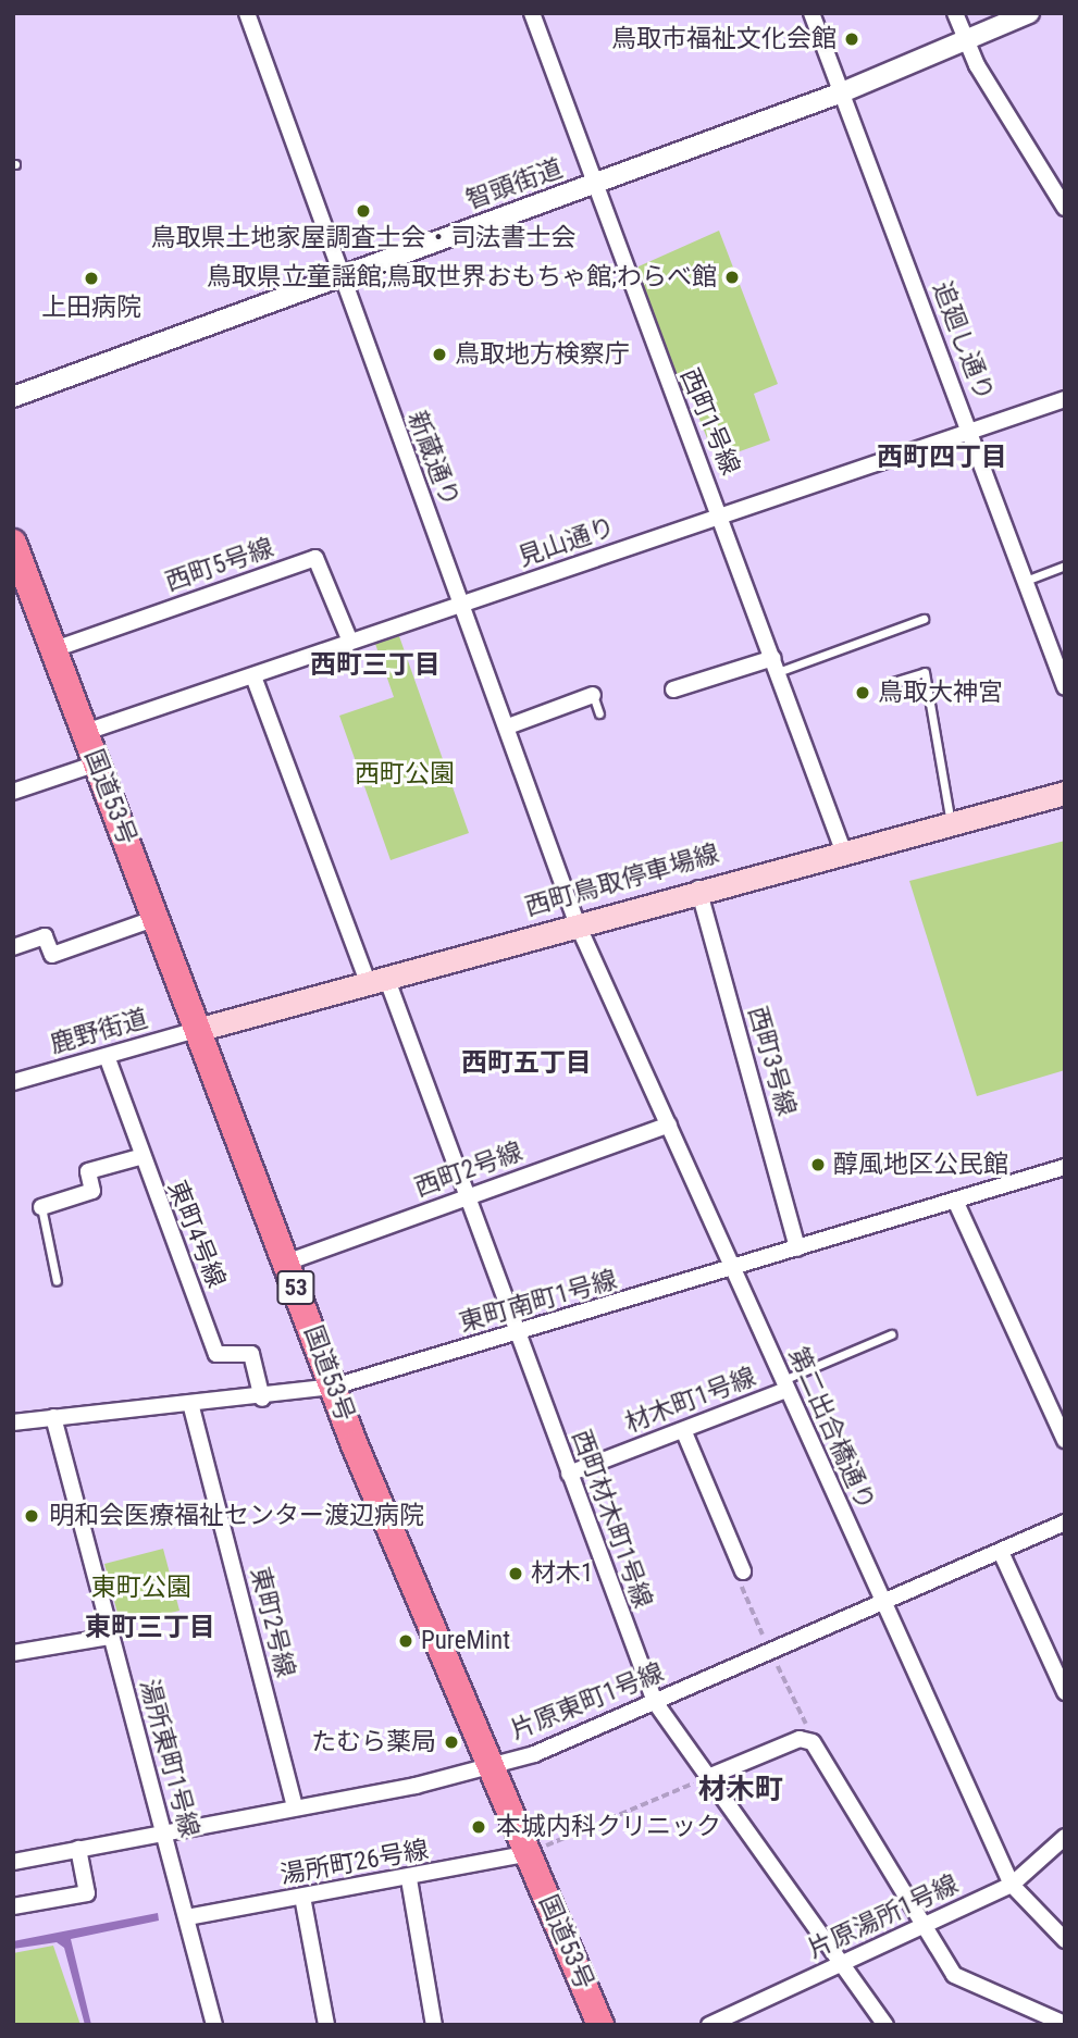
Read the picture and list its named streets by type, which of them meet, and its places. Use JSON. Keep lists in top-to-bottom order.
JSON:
{
  "streets": {
    "highway": ["国道53号", "53"],
    "main road": ["西町鳥取停車場線"],
    "street": [
      "智頭街道",
      "追廻し通り",
      "西町1号線",
      "新蔵通り",
      "見山通り",
      "西町5号線",
      "鹿野街道",
      "西町3号線",
      "西町2号線",
      "東町4号線",
      "東町南町1号線",
      "材木町1号線",
      "第二出合橋通り",
      "西町材木町1号線",
      "東町2号線",
      "片原東町1号線",
      "湯所東町1号線",
      "湯所町26号線",
      "片原湯所1号線"
    ]
  },
  "crossings": [
    ["智頭街道", "追廻し通り"],
    ["智頭街道", "西町1号線"],
    ["智頭街道", "新蔵通り"],
    ["追廻し通り", "見山通り"],
    ["西町1号線", "見山通り"],
    ["西町1号線", "西町鳥取停車場線"],
    ["新蔵通り", "見山通り"],
    ["新蔵通り", "西町鳥取停車場線"],
    ["新蔵通り", "第二出合橋通り"],
    ["見山通り", "西町5号線"],
    ["見山通り", "国道53号"],
    ["西町5号線", "国道53号"],
    ["国道53号", "西町鳥取停車場線"],
    ["国道53号", "鹿野街道"],
    ["国道53号", "西町2号線"],
    ["国道53号", "東町南町1号線"],
    ["国道53号", "片原東町1号線"],
    ["国道53号", "湯所町26号線"],
    ["西町鳥取停車場線", "鹿野街道"],
    ["西町鳥取停車場線", "西町3号線"],
    ["西町鳥取停車場線", "第二出合橋通り"],
    ["西町鳥取停車場線", "西町材木町1号線"],
    ["鹿野街道", "東町4号線"],
    ["西町3号線", "東町南町1号線"],
    ["西町2号線", "第二出合橋通り"],
    ["西町2号線", "西町材木町1号線"],
    ["東町4号線", "東町南町1号線"],
    ["東町南町1号線", "第二出合橋通り"],
    ["東町南町1号線", "西町材木町1号線"],
    ["東町南町1号線", "東町2号線"],
    ["東町南町1号線", "湯所東町1号線"],
    ["材木町1号線", "第二出合橋通り"],
    ["材木町1号線", "西町材木町1号線"],
    ["第二出合橋通り", "片原東町1号線"],
    ["第二出合橋通り", "片原湯所1号線"],
    ["西町材木町1号線", "片原東町1号線"],
    ["西町材木町1号線", "片原湯所1号線"],
    ["東町2号線", "片原東町1号線"],
    ["片原東町1号線", "湯所東町1号線"],
    ["湯所東町1号線", "湯所町26号線"]
  ],
  "districts": [
    "西町四丁目",
    "西町三丁目",
    "西町五丁目",
    "東町三丁目",
    "材木町"
  ],
  "parks": ["西町公園", "東町公園"],
  "places": [
    "鳥取市福祉文化会館",
    "鳥取県土地家屋調査士会・司法書士会",
    "鳥取県立童謡館;鳥取世界おもちゃ館;わらべ館",
    "上田病院",
    "鳥取地方検察庁",
    "鳥取大神宮",
    "醇風地区公民館",
    "明和会医療福祉センター渡辺病院",
    "材木1",
    "PureMint",
    "たむら薬局",
    "本城内科クリニック"
  ]
}
